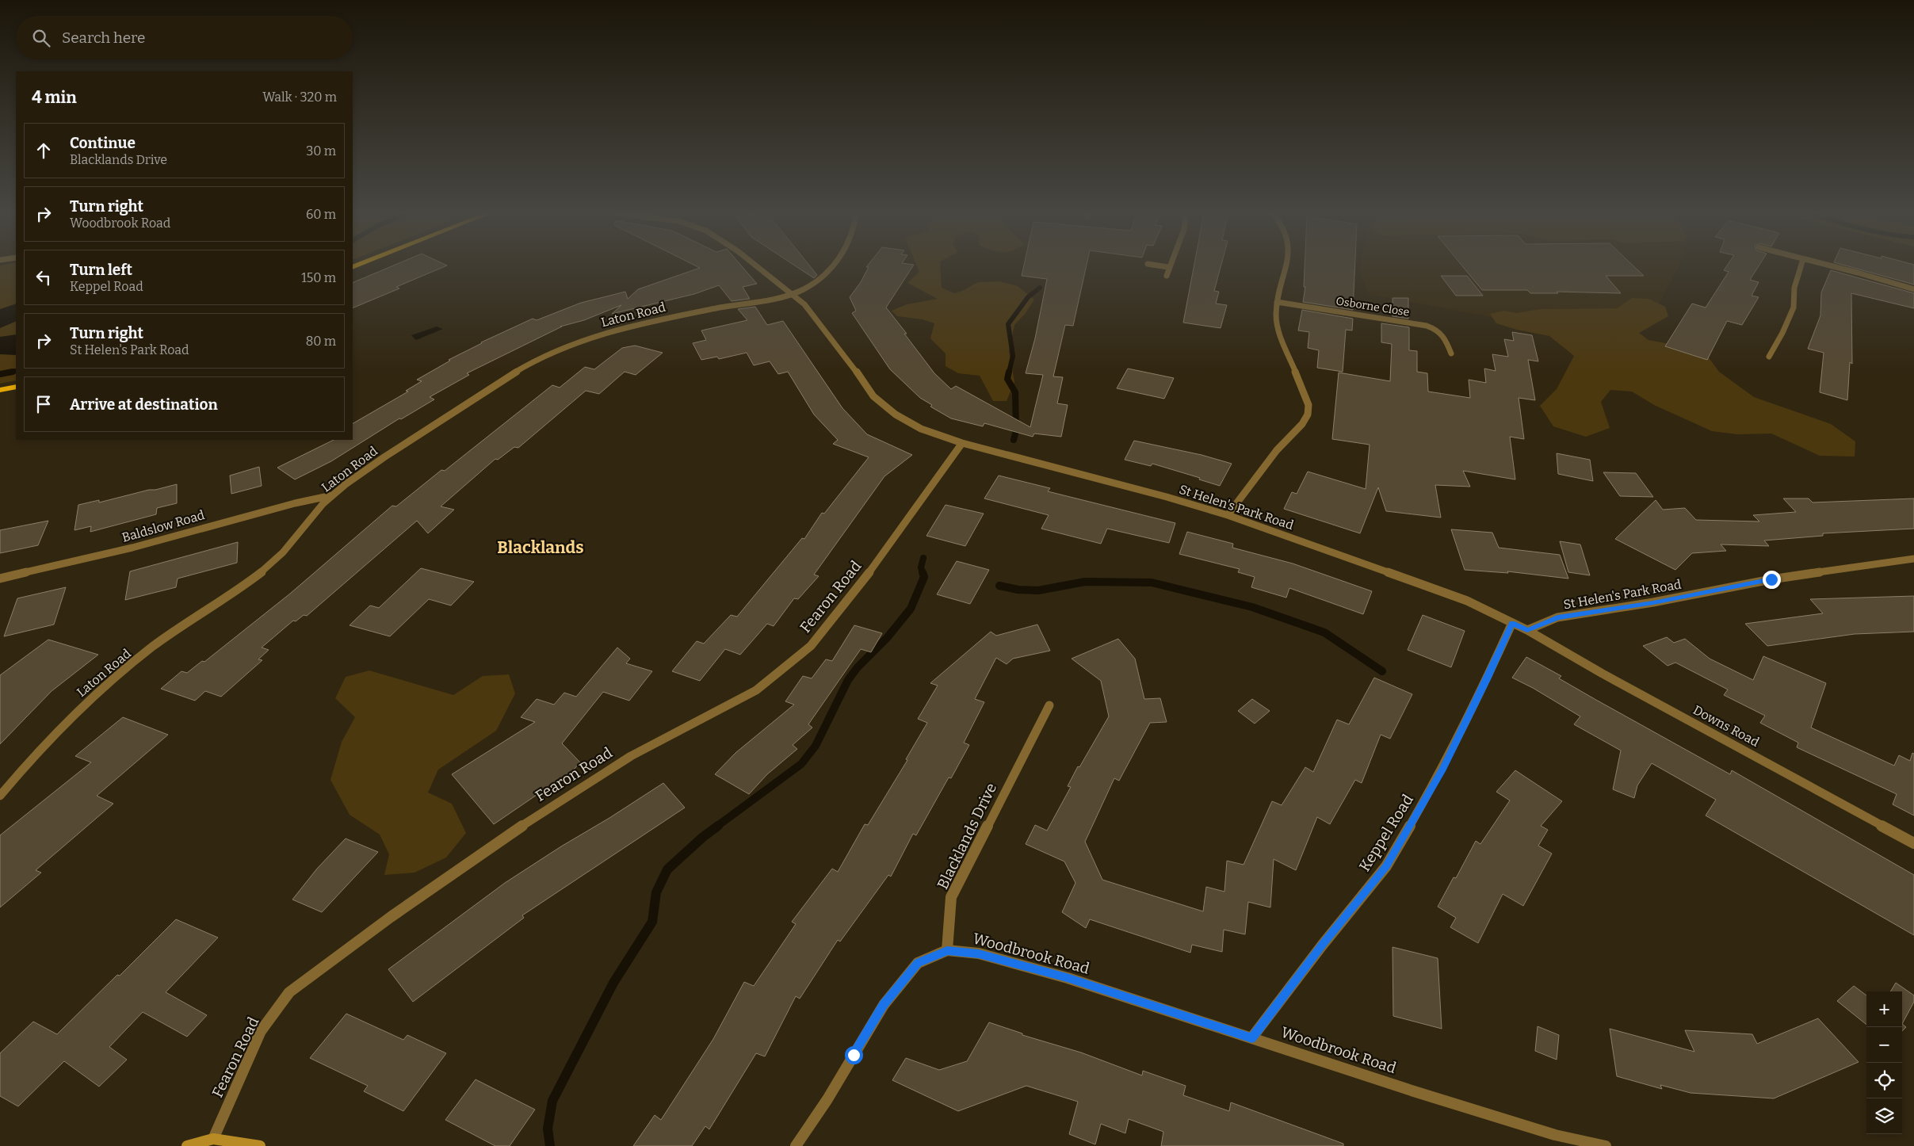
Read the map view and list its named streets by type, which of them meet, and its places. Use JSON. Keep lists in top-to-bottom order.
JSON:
{
  "streets": {
    "street": [
      "Osborne Close",
      "Laton Road",
      "St Helen's Park Road",
      "Baldslow Road",
      "Fearon Road",
      "Downs Road",
      "Keppel Road",
      "Blacklands Drive",
      "Woodbrook Road"
    ]
  },
  "crossings": [
    ["Laton Road", "St Helen's Park Road"],
    ["Laton Road", "Baldslow Road"],
    ["St Helen's Park Road", "Fearon Road"],
    ["St Helen's Park Road", "Downs Road"],
    ["St Helen's Park Road", "Keppel Road"],
    ["Keppel Road", "Woodbrook Road"],
    ["Blacklands Drive", "Woodbrook Road"]
  ],
  "districts": ["Blacklands"],
  "page": {
    "search": "Search here",
    "heading": ["4 min", "Walk · 320 m"],
    "list": [
      ["Continue", "Blacklands Drive", "30 m"],
      ["Turn right", "Woodbrook Road", "60 m"],
      ["Turn left", "Keppel Road", "150 m"],
      ["Turn right", "St Helen's Park Road", "80 m"],
      "Arrive at destination"
    ],
    "map_buttons": ["+", "−"]
  }
}
